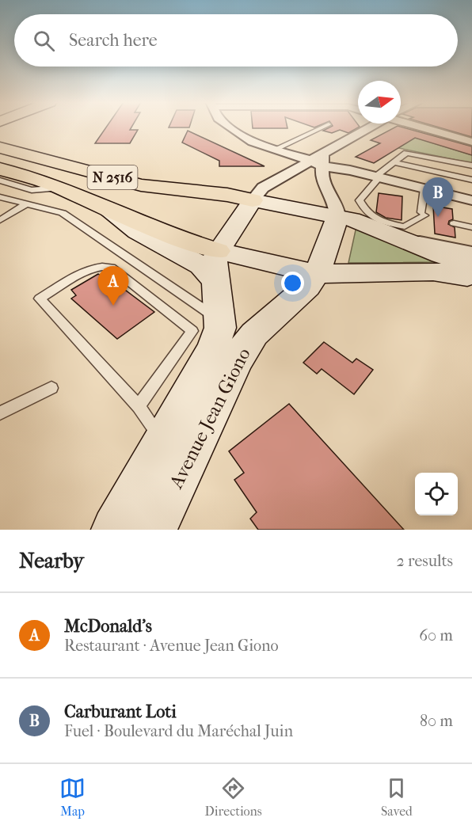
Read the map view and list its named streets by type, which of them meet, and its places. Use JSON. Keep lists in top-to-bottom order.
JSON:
{
  "streets": {
    "highway": ["N 2516"],
    "main road": ["Avenue Jean Giono"]
  },
  "crossings": [
    ["N 2516", "Avenue Jean Giono"]
  ],
  "north": "right",
  "page": {
    "search": "Search here",
    "pins": ["B", "A"],
    "heading": ["Nearby", "2 results"],
    "list": [
      {
        "mark": "A",
        "name": "McDonald's",
        "note": "Restaurant · Avenue Jean Giono",
        "value": "60 m"
      },
      {
        "mark": "B",
        "name": "Carburant Loti",
        "note": "Fuel · Boulevard du Maréchal Juin",
        "value": "80 m"
      }
    ],
    "nav": ["Map", "Directions", "Saved"]
  }
}
